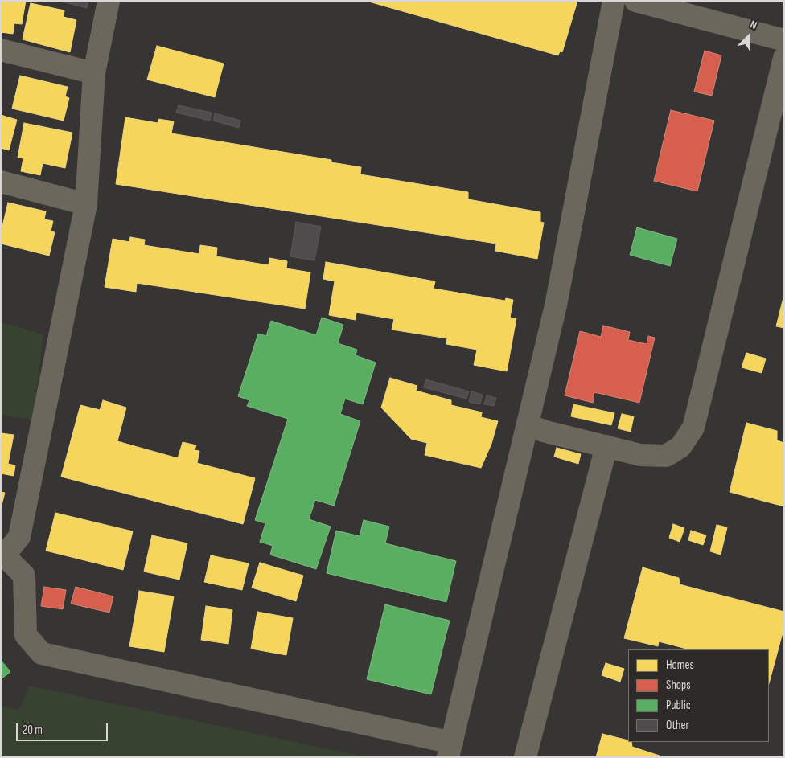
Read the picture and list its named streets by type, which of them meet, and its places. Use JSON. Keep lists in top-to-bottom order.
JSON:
{
  "legend": [
    "Homes",
    "Shops",
    "Public",
    "Other"
  ],
  "scale_bar": "20 m",
  "north": "top right"
}
